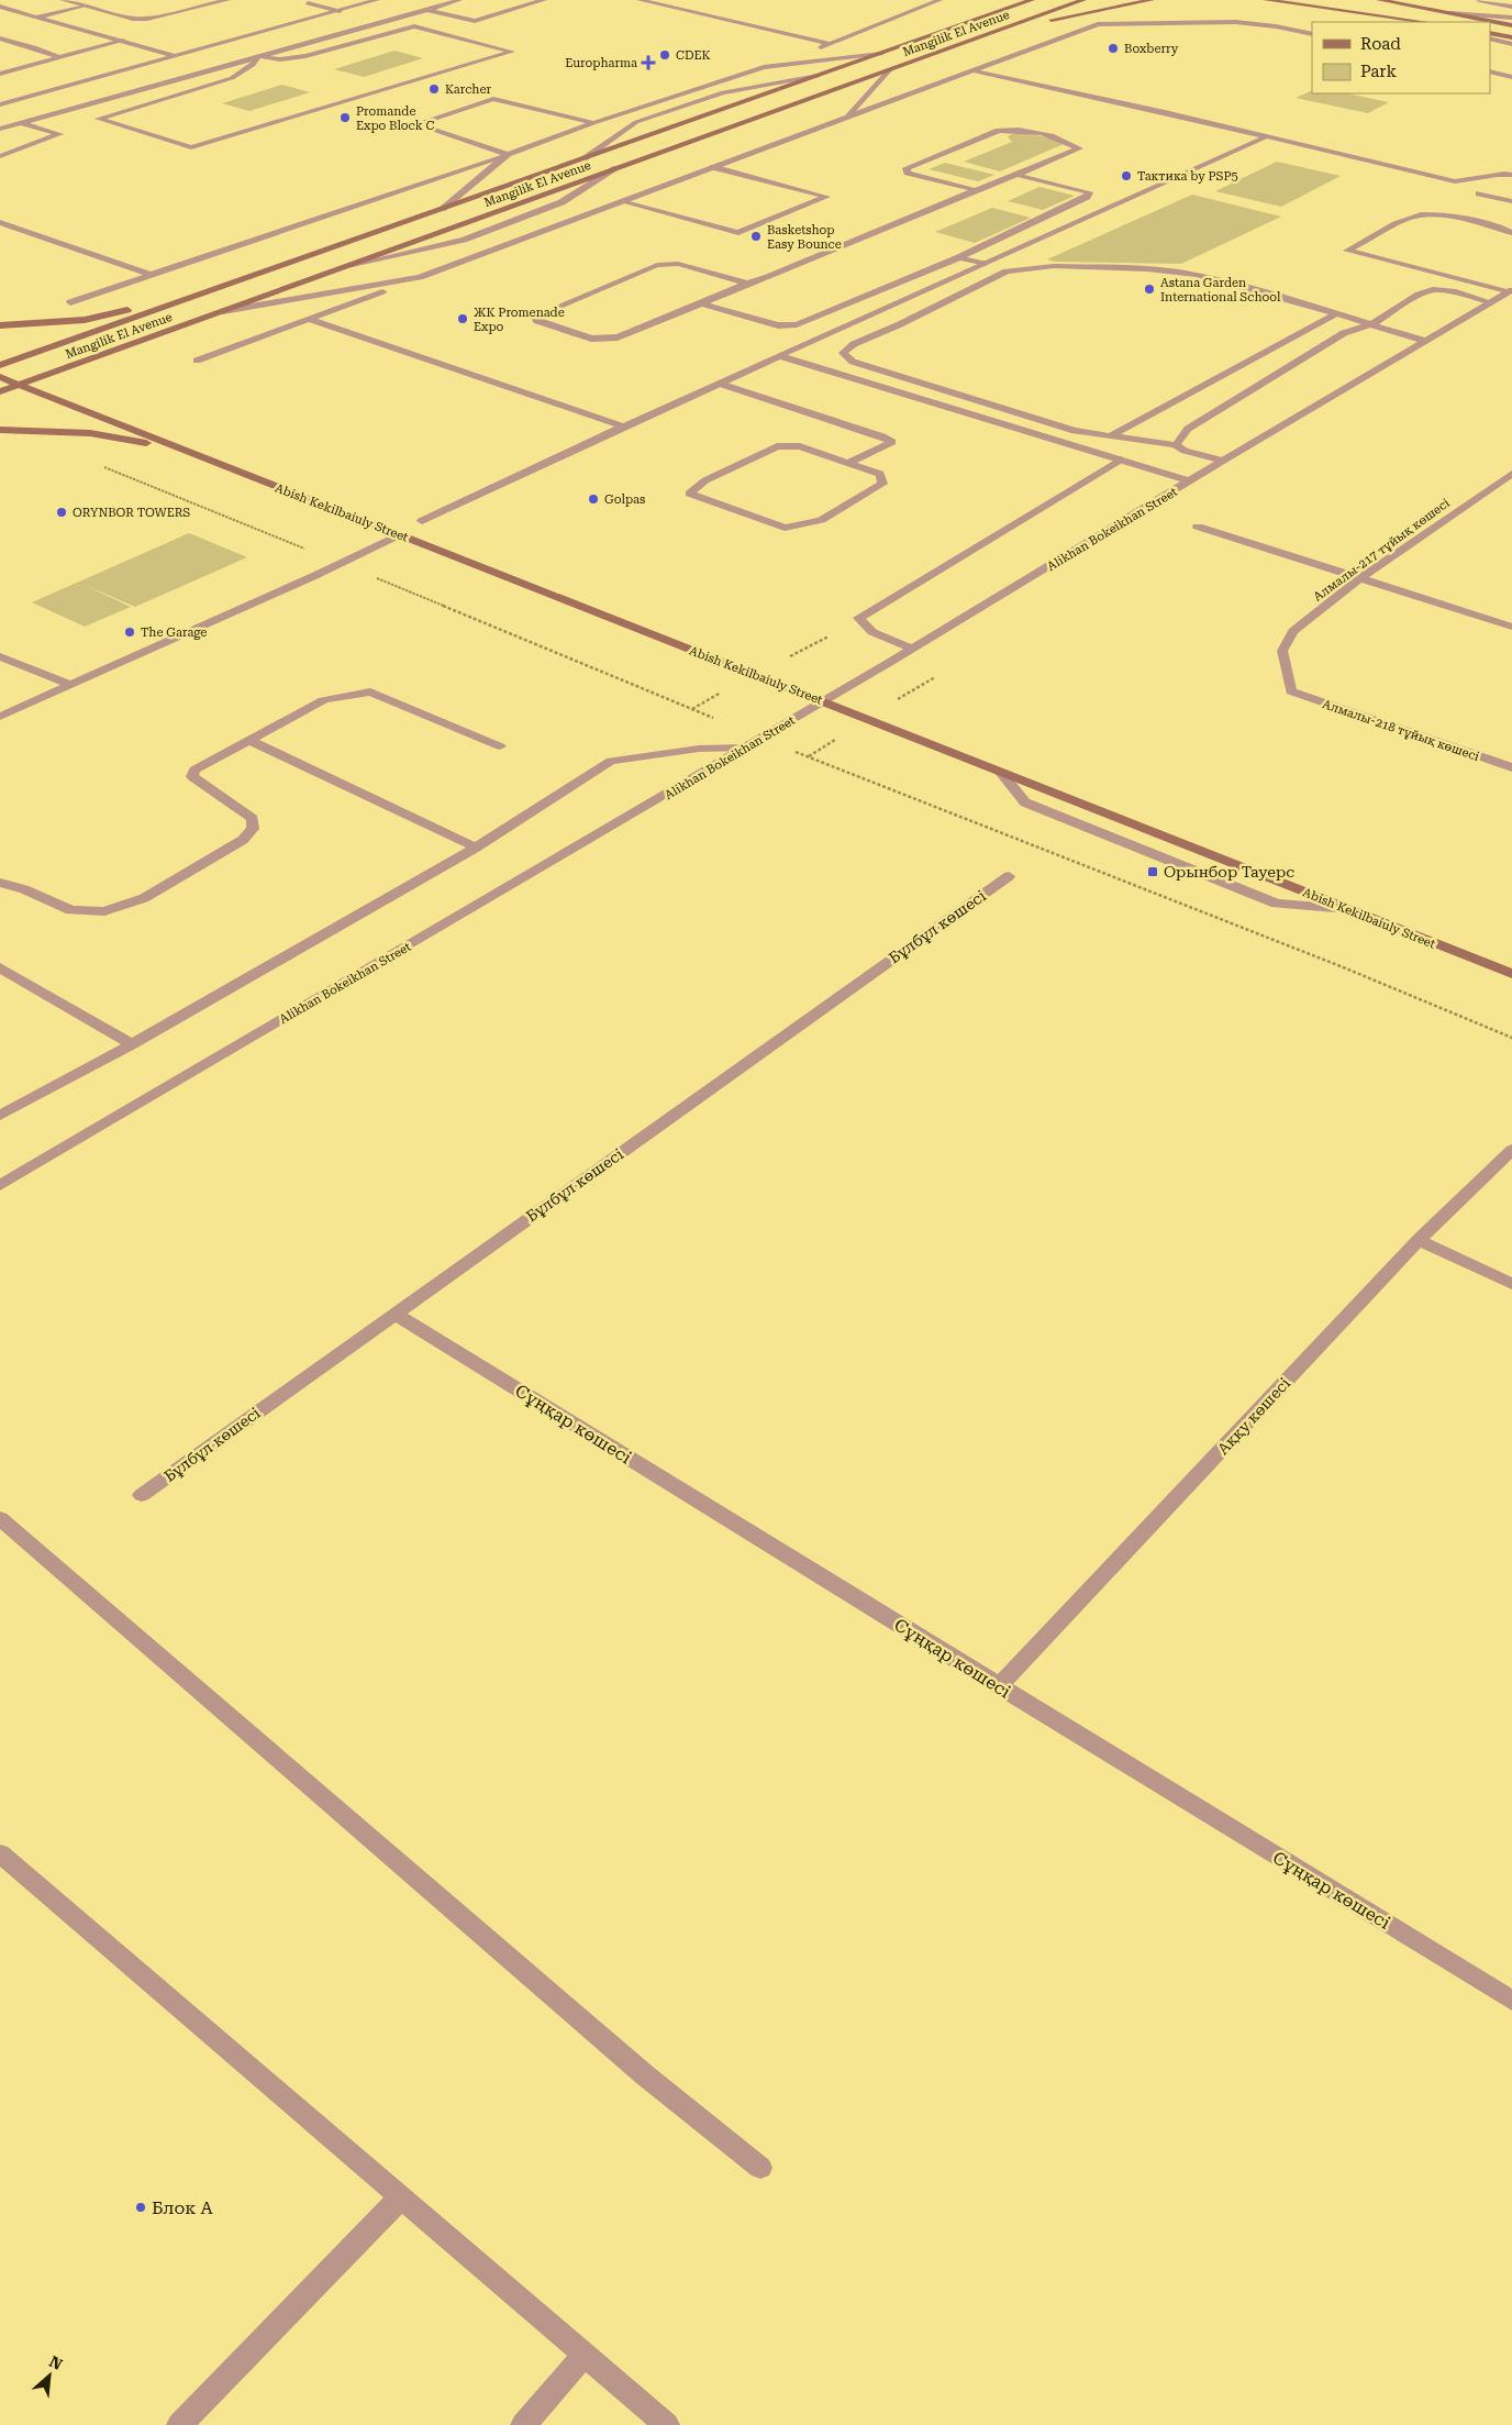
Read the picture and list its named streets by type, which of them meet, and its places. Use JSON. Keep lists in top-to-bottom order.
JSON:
{
  "streets": {
    "main road": ["Mangilik El Avenue", "Abish Kekilbaiuly Street"],
    "street": [
      "Alikhan Bokeikhan Street",
      "Алмалы-217 тұйық көшесі",
      "Алмалы-218 тұйық көшесі",
      "Бұлбұл көшесі",
      "Аққу көшесі",
      "Сұңқар көшесі"
    ]
  },
  "crossings": [
    ["Mangilik El Avenue", "Abish Kekilbaiuly Street"],
    ["Abish Kekilbaiuly Street", "Alikhan Bokeikhan Street"],
    ["Алмалы-217 тұйық көшесі", "Алмалы-218 тұйық көшесі"],
    ["Бұлбұл көшесі", "Сұңқар көшесі"],
    ["Аққу көшесі", "Сұңқар көшесі"]
  ],
  "places": {
    "other": [
      "Boxberry",
      "CDEK",
      "Karcher",
      "Promande Expo Block C",
      "Тактика by PSP5",
      "Basketshop Easy Bounce",
      "Astana Garden International School",
      "ЖК Promenade Expo",
      "Golpas",
      "ORYNBOR TOWERS",
      "The Garage",
      "Блок А"
    ],
    "health": ["Europharma"],
    "transit": ["Орынбор Тауерс"]
  },
  "legend": ["Road", "Park"],
  "north": "top right"
}
